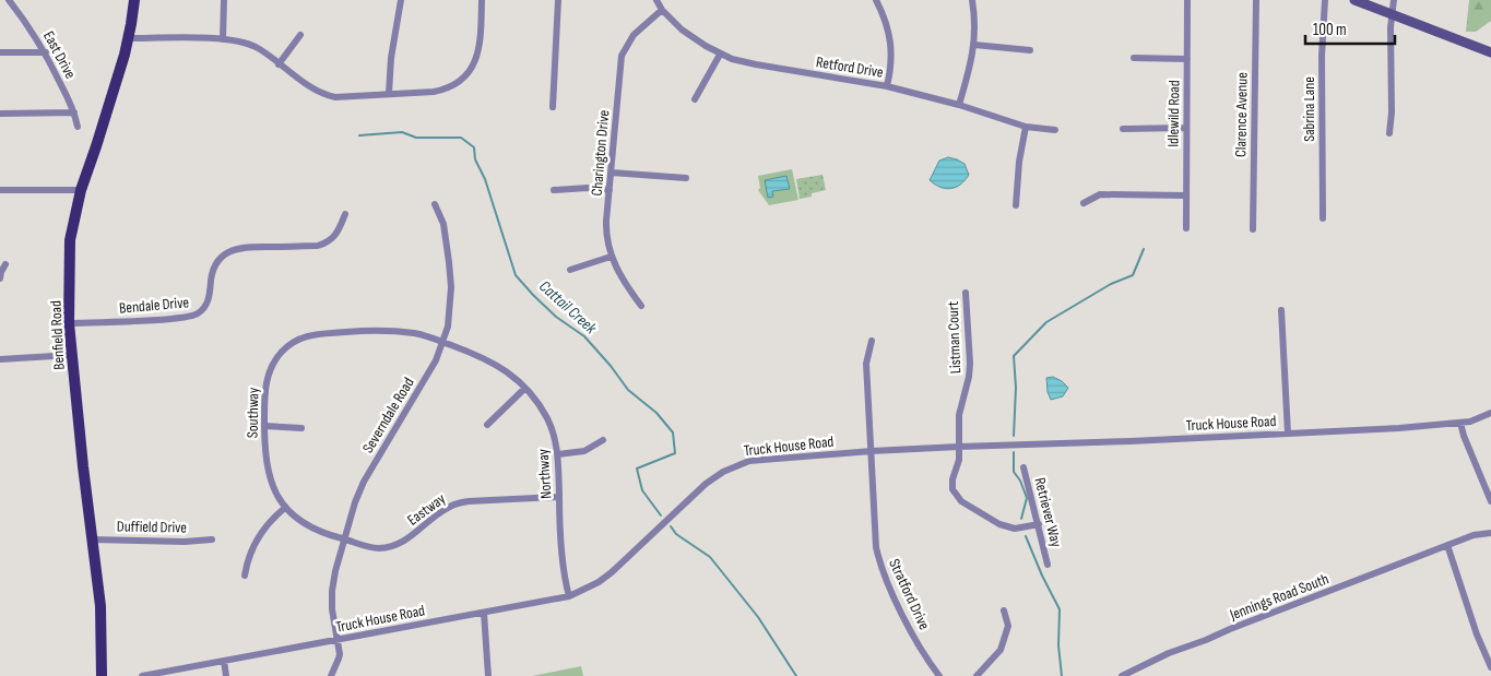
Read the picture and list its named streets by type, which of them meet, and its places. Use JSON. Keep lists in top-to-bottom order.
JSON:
{
  "streets": {
    "main road": ["Benfield Road"],
    "street": [
      "East Drive",
      "Retford Drive",
      "Sabrina Lane",
      "Idlewild Road",
      "Clarence Avenue",
      "Charington Drive",
      "Bendale Drive",
      "Listman Court",
      "Southway",
      "Severndale Road",
      "Truck House Road",
      "Northway",
      "Eastway",
      "Retriever Way",
      "Duffield Drive",
      "Stratford Drive",
      "Jennings Road South"
    ]
  },
  "crossings": [
    ["Retford Drive", "Charington Drive"],
    ["Bendale Drive", "Benfield Road"],
    ["Benfield Road", "Duffield Drive"],
    ["Listman Court", "Truck House Road"],
    ["Listman Court", "Retriever Way"],
    ["Southway", "Severndale Road"],
    ["Southway", "Northway"],
    ["Southway", "Eastway"],
    ["Severndale Road", "Truck House Road"],
    ["Severndale Road", "Northway"],
    ["Severndale Road", "Eastway"],
    ["Truck House Road", "Northway"],
    ["Truck House Road", "Stratford Drive"],
    ["Northway", "Eastway"]
  ],
  "water": ["Cattail Creek"],
  "scale_bar": "100 m"
}
